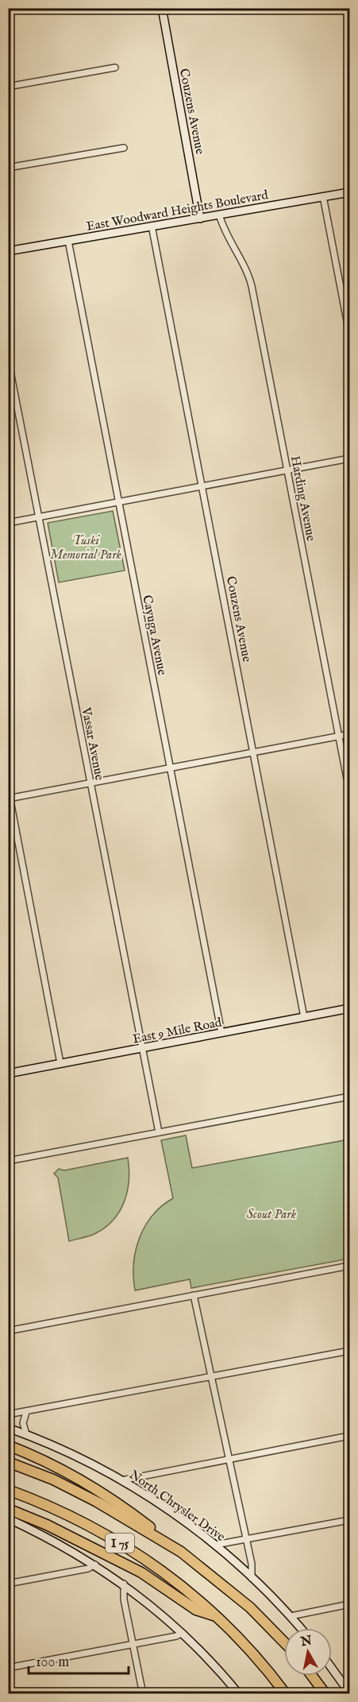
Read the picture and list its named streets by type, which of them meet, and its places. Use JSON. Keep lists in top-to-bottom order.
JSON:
{
  "streets": {
    "highway": ["I 75"],
    "main road": [
      "Couzens Avenue",
      "East Woodward Heights Boulevard",
      "East 9 Mile Road",
      "North Chrysler Drive"
    ],
    "street": ["Harding Avenue", "Cayuga Avenue", "Vassar Avenue"]
  },
  "crossings": [
    ["Couzens Avenue", "East Woodward Heights Boulevard"],
    ["Couzens Avenue", "East 9 Mile Road"],
    ["East Woodward Heights Boulevard", "Harding Avenue"],
    ["East Woodward Heights Boulevard", "Cayuga Avenue"],
    ["Cayuga Avenue", "East 9 Mile Road"],
    ["Vassar Avenue", "East 9 Mile Road"]
  ],
  "parks": ["Tuski Memorial Park", "Scout Park"],
  "scale_bar": "100 m",
  "north": "top"
}
